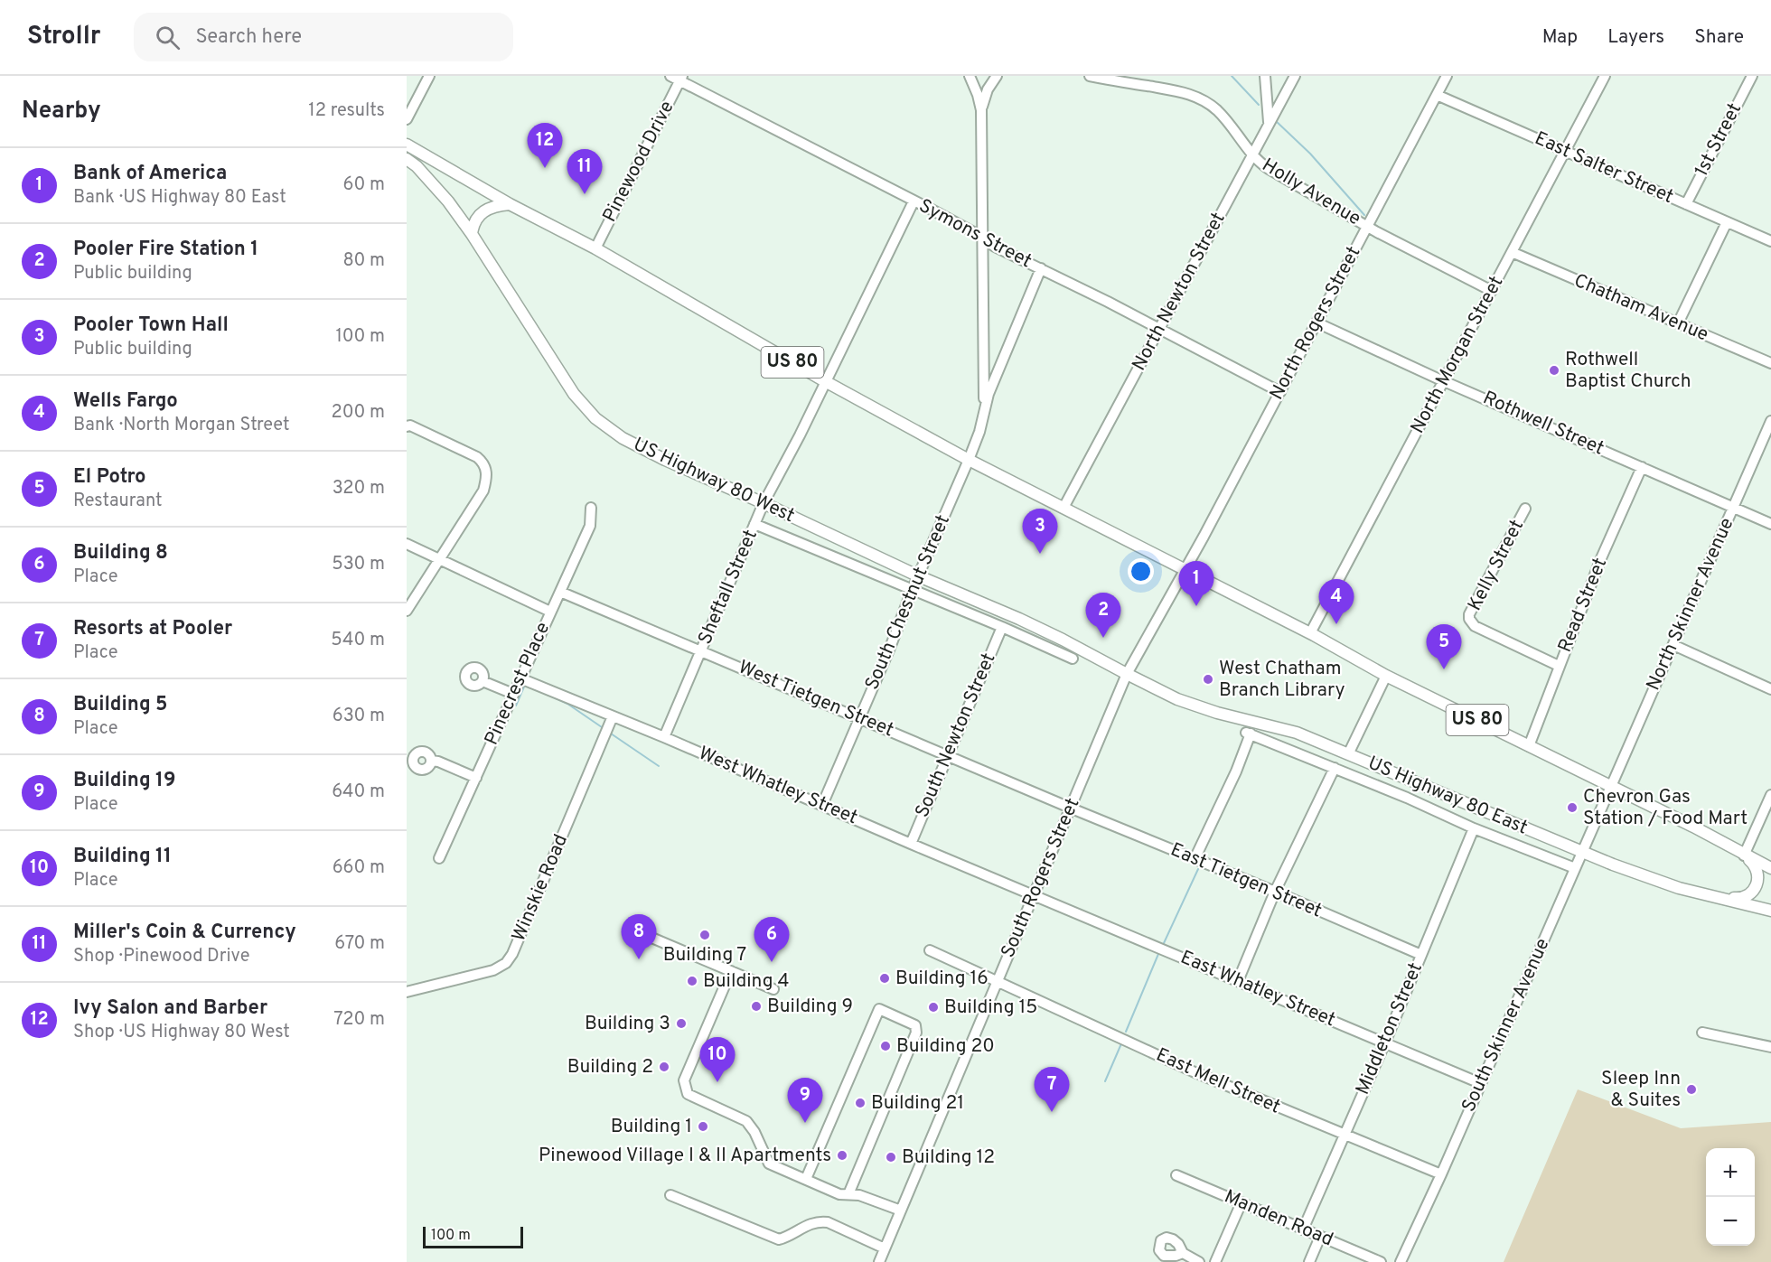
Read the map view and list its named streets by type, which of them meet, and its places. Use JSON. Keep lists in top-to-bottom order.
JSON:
{
  "streets": {
    "main road": ["US 80", "US Highway 80 West", "US Highway 80 East"],
    "street": [
      "1st Street",
      "Pinewood Drive",
      "East Salter Street",
      "Holly Avenue",
      "Symons Street",
      "North Newton Street",
      "Chatham Avenue",
      "North Rogers Street",
      "North Morgan Street",
      "Rothwell Street",
      "Kelly Street",
      "Sheftall Street",
      "South Chestnut Street",
      "North Skinner Avenue",
      "Read Street",
      "Pinecrest Place",
      "West Tietgen Street",
      "South Newton Street",
      "West Whatley Street",
      "South Rogers Street",
      "East Tietgen Street",
      "Winskie Road",
      "East Whatley Street",
      "South Skinner Avenue",
      "Middleton Street",
      "East Mell Street",
      "Manden Road"
    ]
  },
  "crossings": [
    ["1st Street", "East Salter Street"],
    ["Pinewood Drive", "Symons Street"],
    ["Pinewood Drive", "US 80"],
    ["East Salter Street", "North Rogers Street"],
    ["East Salter Street", "North Morgan Street"],
    ["Holly Avenue", "North Newton Street"],
    ["Holly Avenue", "North Rogers Street"],
    ["Holly Avenue", "North Morgan Street"],
    ["Symons Street", "North Newton Street"],
    ["Symons Street", "North Rogers Street"],
    ["Symons Street", "Sheftall Street"],
    ["North Newton Street", "US 80"],
    ["Chatham Avenue", "North Morgan Street"],
    ["North Rogers Street", "US 80"],
    ["North Rogers Street", "Rothwell Street"],
    ["North Rogers Street", "US Highway 80 West"],
    ["North Rogers Street", "US Highway 80 East"],
    ["North Rogers Street", "South Rogers Street"],
    ["North Morgan Street", "US 80"],
    ["North Morgan Street", "Rothwell Street"],
    ["US 80", "Sheftall Street"],
    ["US 80", "South Chestnut Street"],
    ["US 80", "North Skinner Avenue"],
    ["US 80", "Read Street"],
    ["US 80", "South Skinner Avenue"],
    ["Rothwell Street", "North Skinner Avenue"],
    ["Rothwell Street", "Read Street"],
    ["US Highway 80 West", "Sheftall Street"],
    ["US Highway 80 West", "South Chestnut Street"],
    ["US Highway 80 West", "US Highway 80 East"],
    ["US Highway 80 West", "South Rogers Street"],
    ["Kelly Street", "Read Street"],
    ["Sheftall Street", "West Tietgen Street"],
    ["Sheftall Street", "West Whatley Street"],
    ["South Chestnut Street", "West Tietgen Street"],
    ["South Chestnut Street", "West Whatley Street"],
    ["North Skinner Avenue", "South Skinner Avenue"],
    ["Pinecrest Place", "West Tietgen Street"],
    ["Pinecrest Place", "West Whatley Street"],
    ["West Tietgen Street", "South Newton Street"],
    ["West Tietgen Street", "South Rogers Street"],
    ["West Tietgen Street", "East Tietgen Street"],
    ["South Newton Street", "West Whatley Street"],
    ["West Whatley Street", "South Rogers Street"],
    ["West Whatley Street", "Winskie Road"],
    ["West Whatley Street", "East Whatley Street"],
    ["US Highway 80 East", "South Rogers Street"],
    ["US Highway 80 East", "South Skinner Avenue"],
    ["South Rogers Street", "East Tietgen Street"],
    ["South Rogers Street", "East Whatley Street"],
    ["South Rogers Street", "East Mell Street"],
    ["East Tietgen Street", "Middleton Street"],
    ["East Whatley Street", "South Skinner Avenue"],
    ["East Whatley Street", "Middleton Street"],
    ["South Skinner Avenue", "East Mell Street"],
    ["Middleton Street", "East Mell Street"],
    ["Middleton Street", "Manden Road"]
  ],
  "places": [
    "Rothwell Baptist Church",
    "West Chatham Branch Library",
    "Chevron Gas Station / Food Mart",
    "Building 7",
    "Building 16",
    "Building 4",
    "Building 9",
    "Building 15",
    "Building 3",
    "Building 20",
    "Building 2",
    "Sleep Inn & Suites",
    "Building 21",
    "Building 1",
    "Pinewood Village I & II Apartments",
    "Building 12"
  ],
  "scale_bar": "100 m",
  "page": {
    "header": "Strollr",
    "search": "Search here",
    "nav": ["Map", "Layers", "Share"],
    "heading": ["Nearby", "12 results"],
    "pins": [
      "12",
      "11",
      "3",
      "1",
      "4",
      "2",
      "5",
      "8",
      "6",
      "10",
      "7",
      "9"
    ],
    "list": [
      {
        "mark": "1",
        "name": "Bank of America",
        "note": "Bank · US Highway 80 East",
        "value": "60 m"
      },
      {
        "mark": "2",
        "name": "Pooler Fire Station 1",
        "note": "Public building",
        "value": "80 m"
      },
      {
        "mark": "3",
        "name": "Pooler Town Hall",
        "note": "Public building",
        "value": "100 m"
      },
      {
        "mark": "4",
        "name": "Wells Fargo",
        "note": "Bank · North Morgan Street",
        "value": "200 m"
      },
      {
        "mark": "5",
        "name": "El Potro",
        "note": "Restaurant",
        "value": "320 m"
      },
      {
        "mark": "6",
        "name": "Building 8",
        "note": "Place",
        "value": "530 m"
      },
      {
        "mark": "7",
        "name": "Resorts at Pooler",
        "note": "Place",
        "value": "540 m"
      },
      {
        "mark": "8",
        "name": "Building 5",
        "note": "Place",
        "value": "630 m"
      },
      {
        "mark": "9",
        "name": "Building 19",
        "note": "Place",
        "value": "640 m"
      },
      {
        "mark": "10",
        "name": "Building 11",
        "note": "Place",
        "value": "660 m"
      },
      {
        "mark": "11",
        "name": "Miller's Coin & Currency",
        "note": "Shop · Pinewood Drive",
        "value": "670 m"
      },
      {
        "mark": "12",
        "name": "Ivy Salon and Barber",
        "note": "Shop · US Highway 80 West",
        "value": "720 m"
      }
    ],
    "map_buttons": ["+", "−"],
    "scale": "100 m"
  }
}
